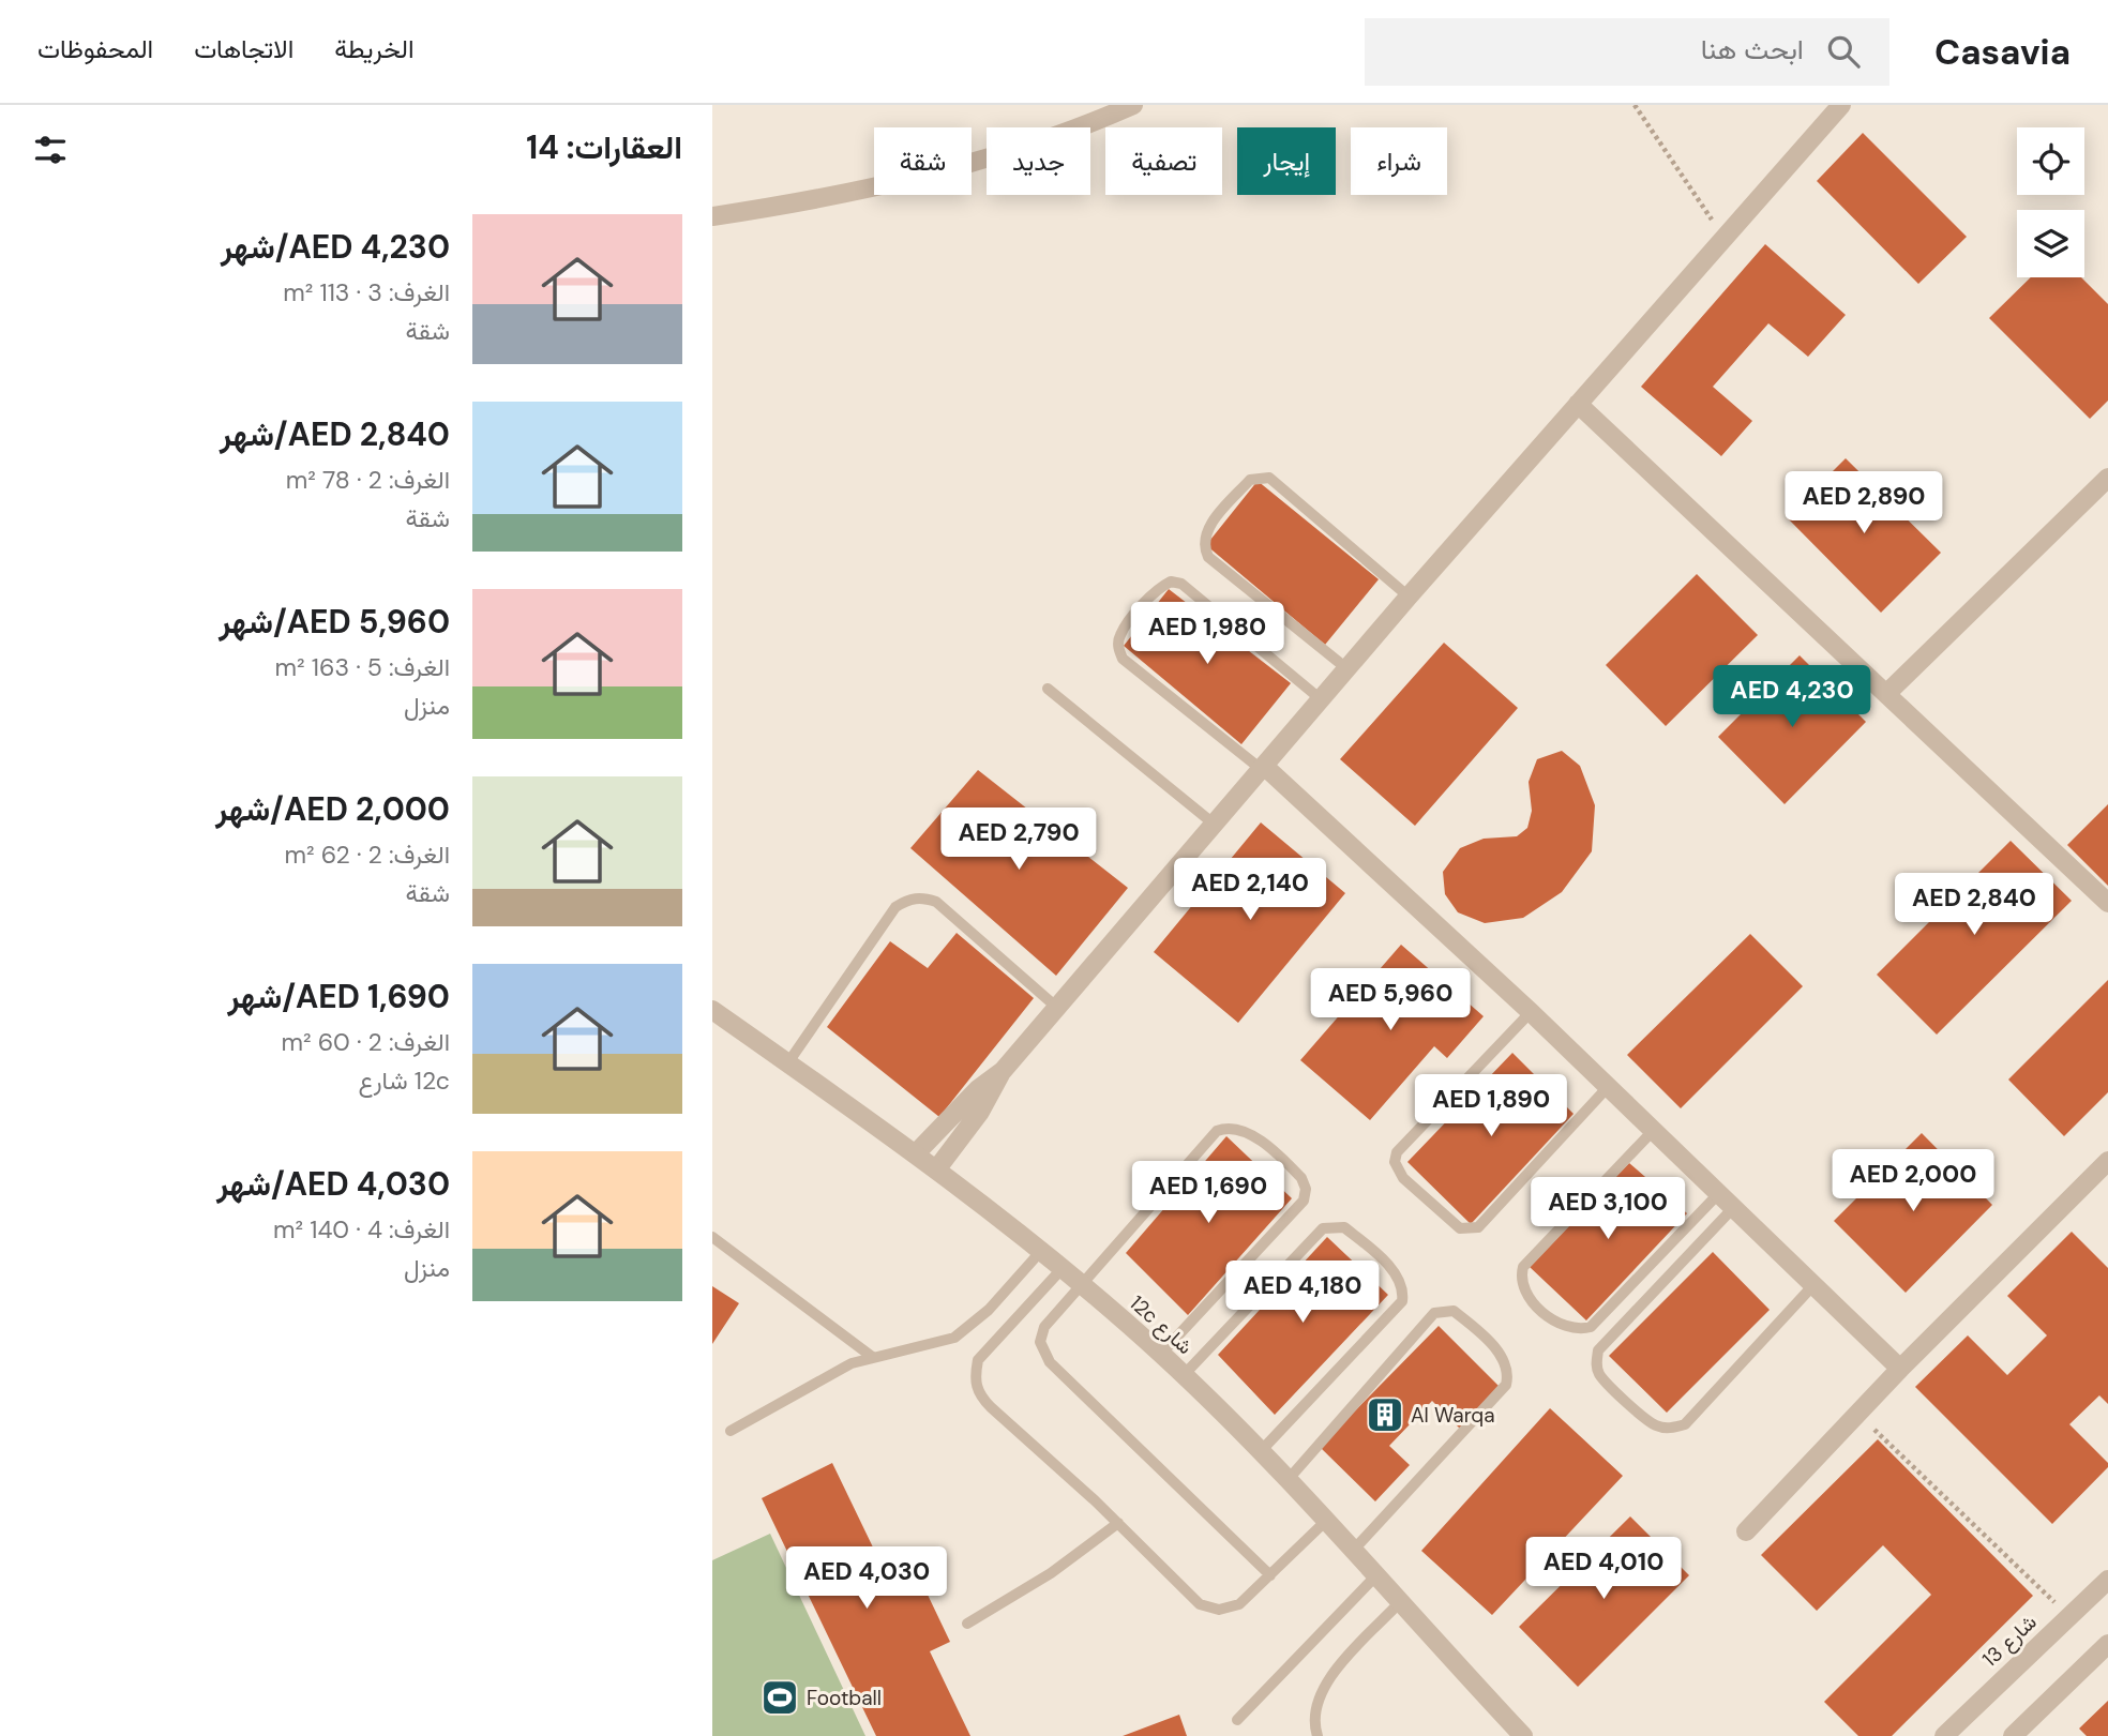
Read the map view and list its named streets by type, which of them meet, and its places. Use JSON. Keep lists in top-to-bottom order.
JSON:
{
  "streets": {
    "street": ["12c شارع", "شارع 13"]
  },
  "places": {
    "building": ["Al Warqa"],
    "sports": ["Football"]
  },
  "page": {
    "header": "Casavia",
    "search": "ابحث هنا",
    "nav": ["الخريطة", "الاتجاهات", "المحفوظات"],
    "heading": "العقارات: 14",
    "chip": [
      "شراء",
      "إيجار",
      "تصفية",
      "جديد",
      "شقة"
    ],
    "list": [
      {
        "name": "AED 4,230/شهر",
        "note": "الغرف: 3 · 113 m² · شقة"
      },
      {
        "name": "AED 2,840/شهر",
        "note": "الغرف: 2 · 78 m² · شقة"
      },
      {
        "name": "AED 5,960/شهر",
        "note": "الغرف: 5 · 163 m² · منزل"
      },
      {
        "name": "AED 2,000/شهر",
        "note": "الغرف: 2 · 62 m² · شقة"
      },
      {
        "name": "AED 1,690/شهر",
        "note": "الغرف: 2 · 60 m² · 12c شارع"
      },
      {
        "name": "AED 4,030/شهر",
        "note": "الغرف: 4 · 140 m² · منزل"
      }
    ],
    "price": [
      "AED 2,890",
      "AED 1,980",
      "AED 4,230",
      "AED 2,790",
      "AED 2,140",
      "AED 2,840",
      "AED 5,960",
      "AED 1,890",
      "AED 2,000",
      "AED 1,690",
      "AED 3,100",
      "AED 4,180",
      "AED 4,010",
      "AED 4,030"
    ]
  }
}
